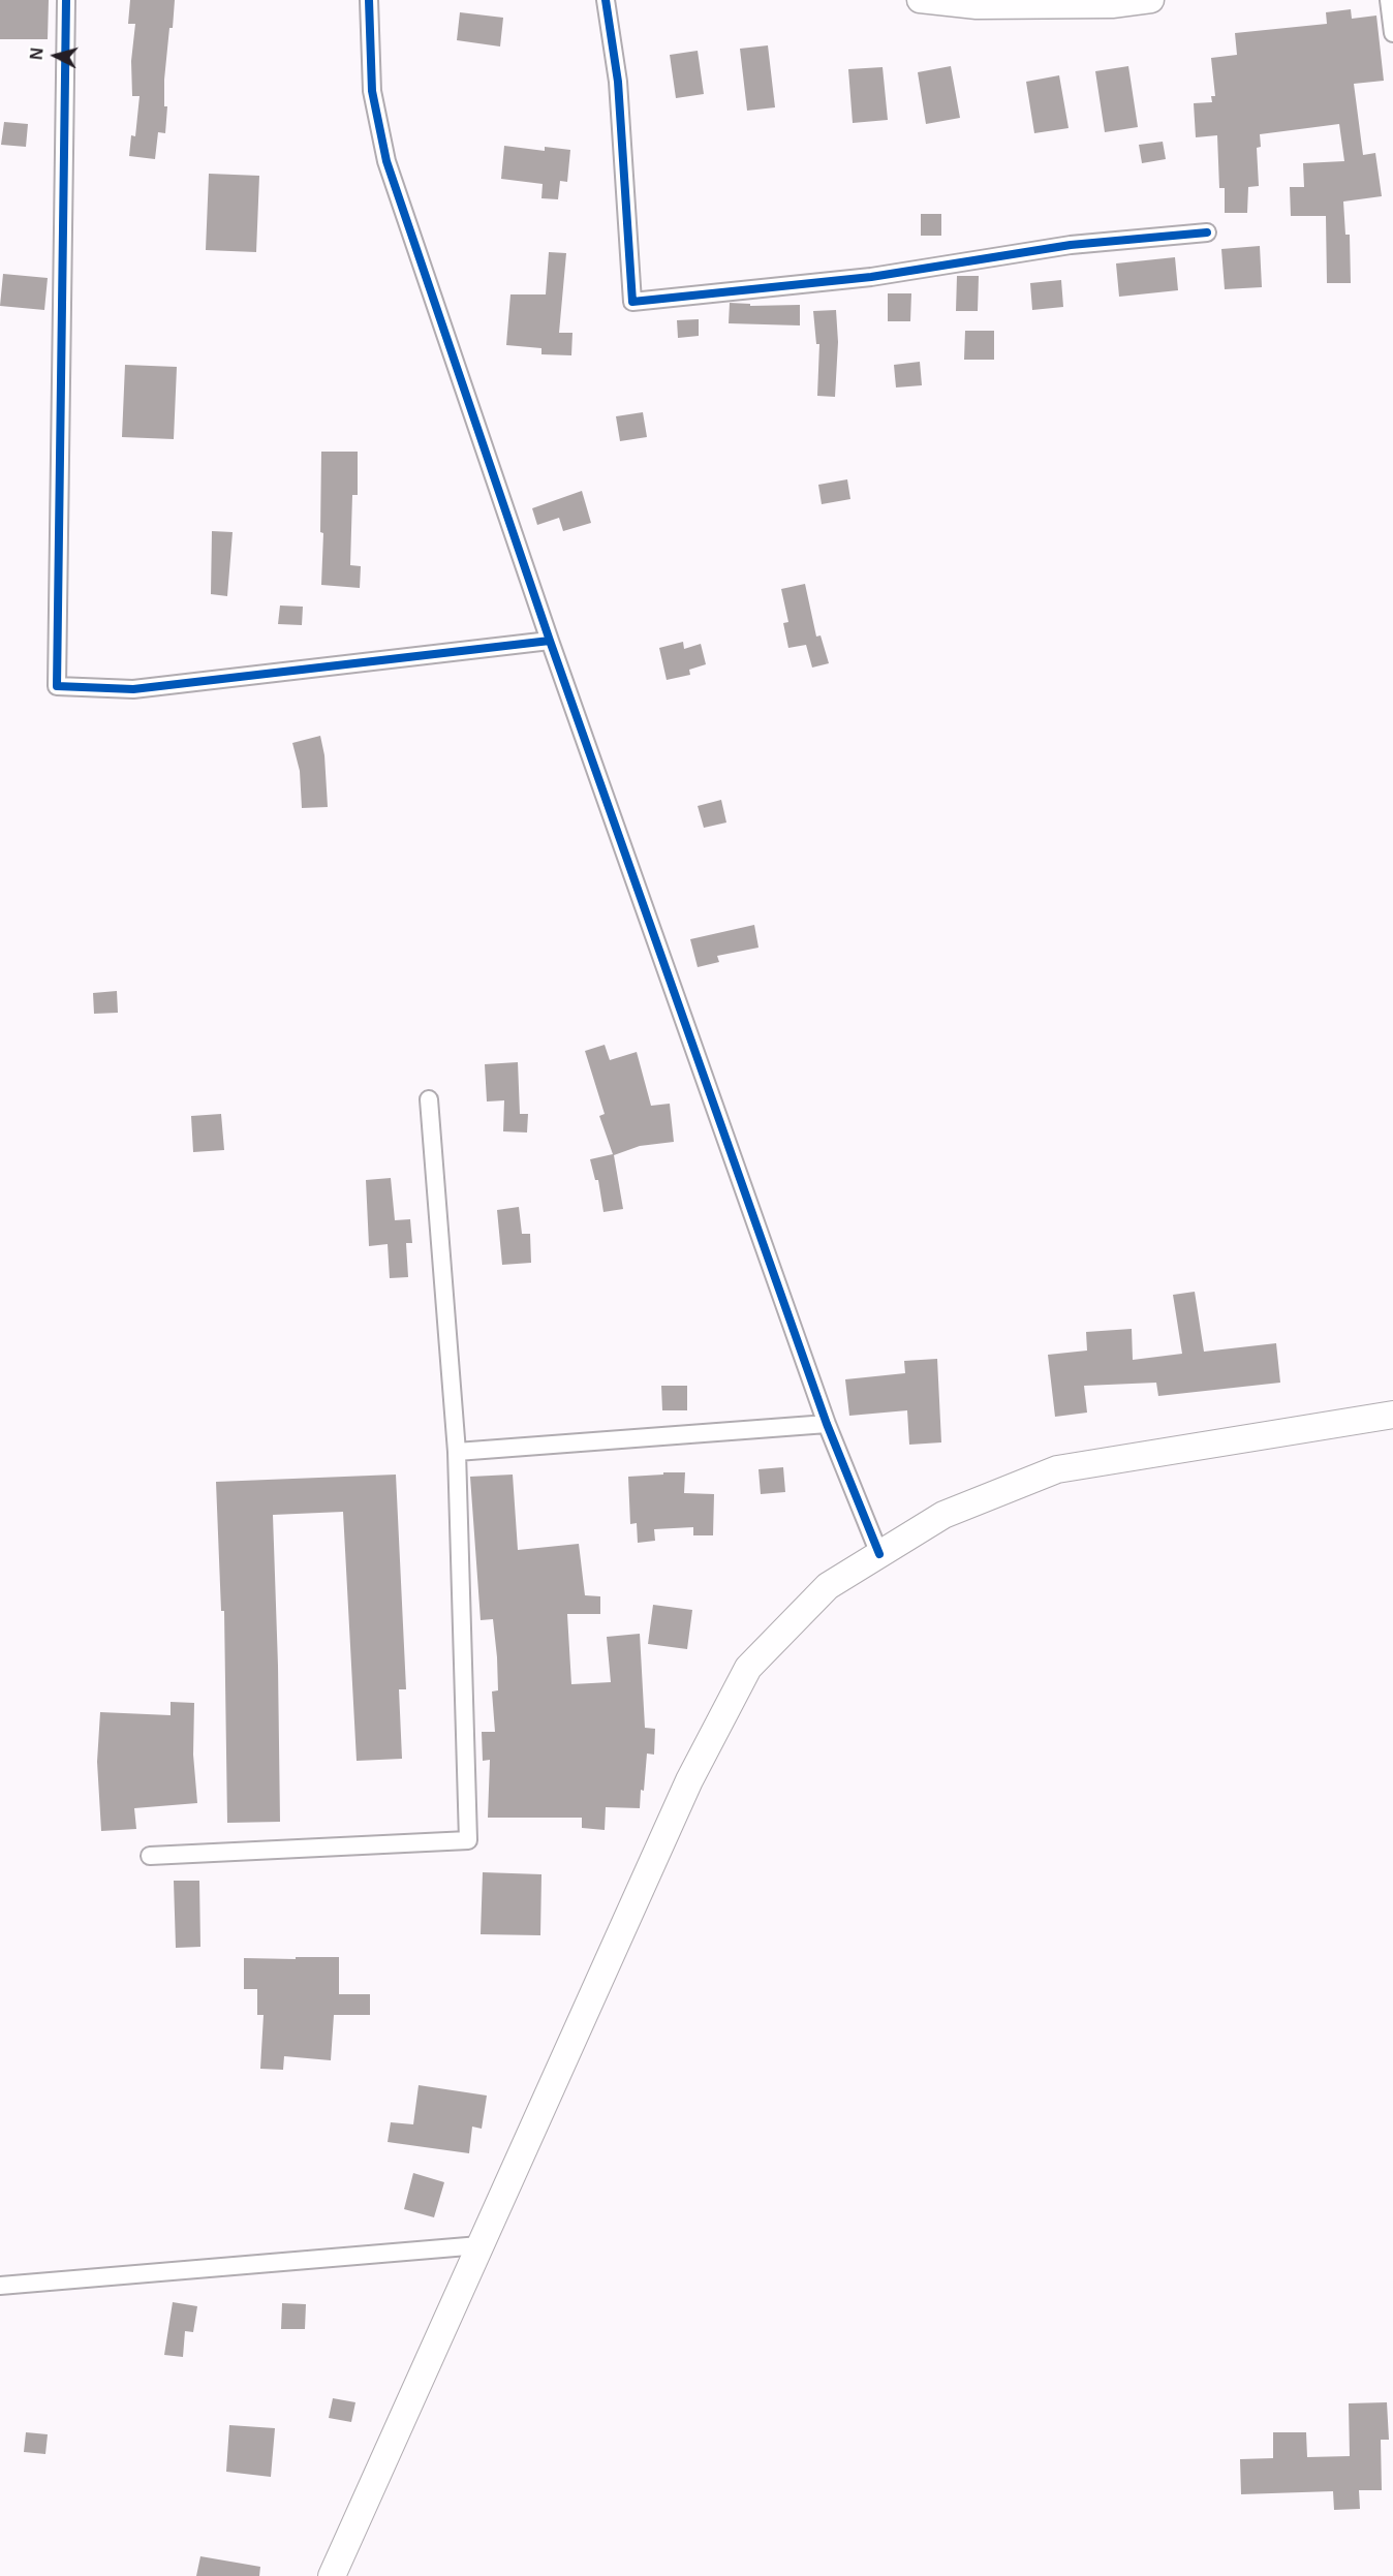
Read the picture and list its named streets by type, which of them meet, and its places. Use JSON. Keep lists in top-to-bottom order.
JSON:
{
  "north": "left"
}
